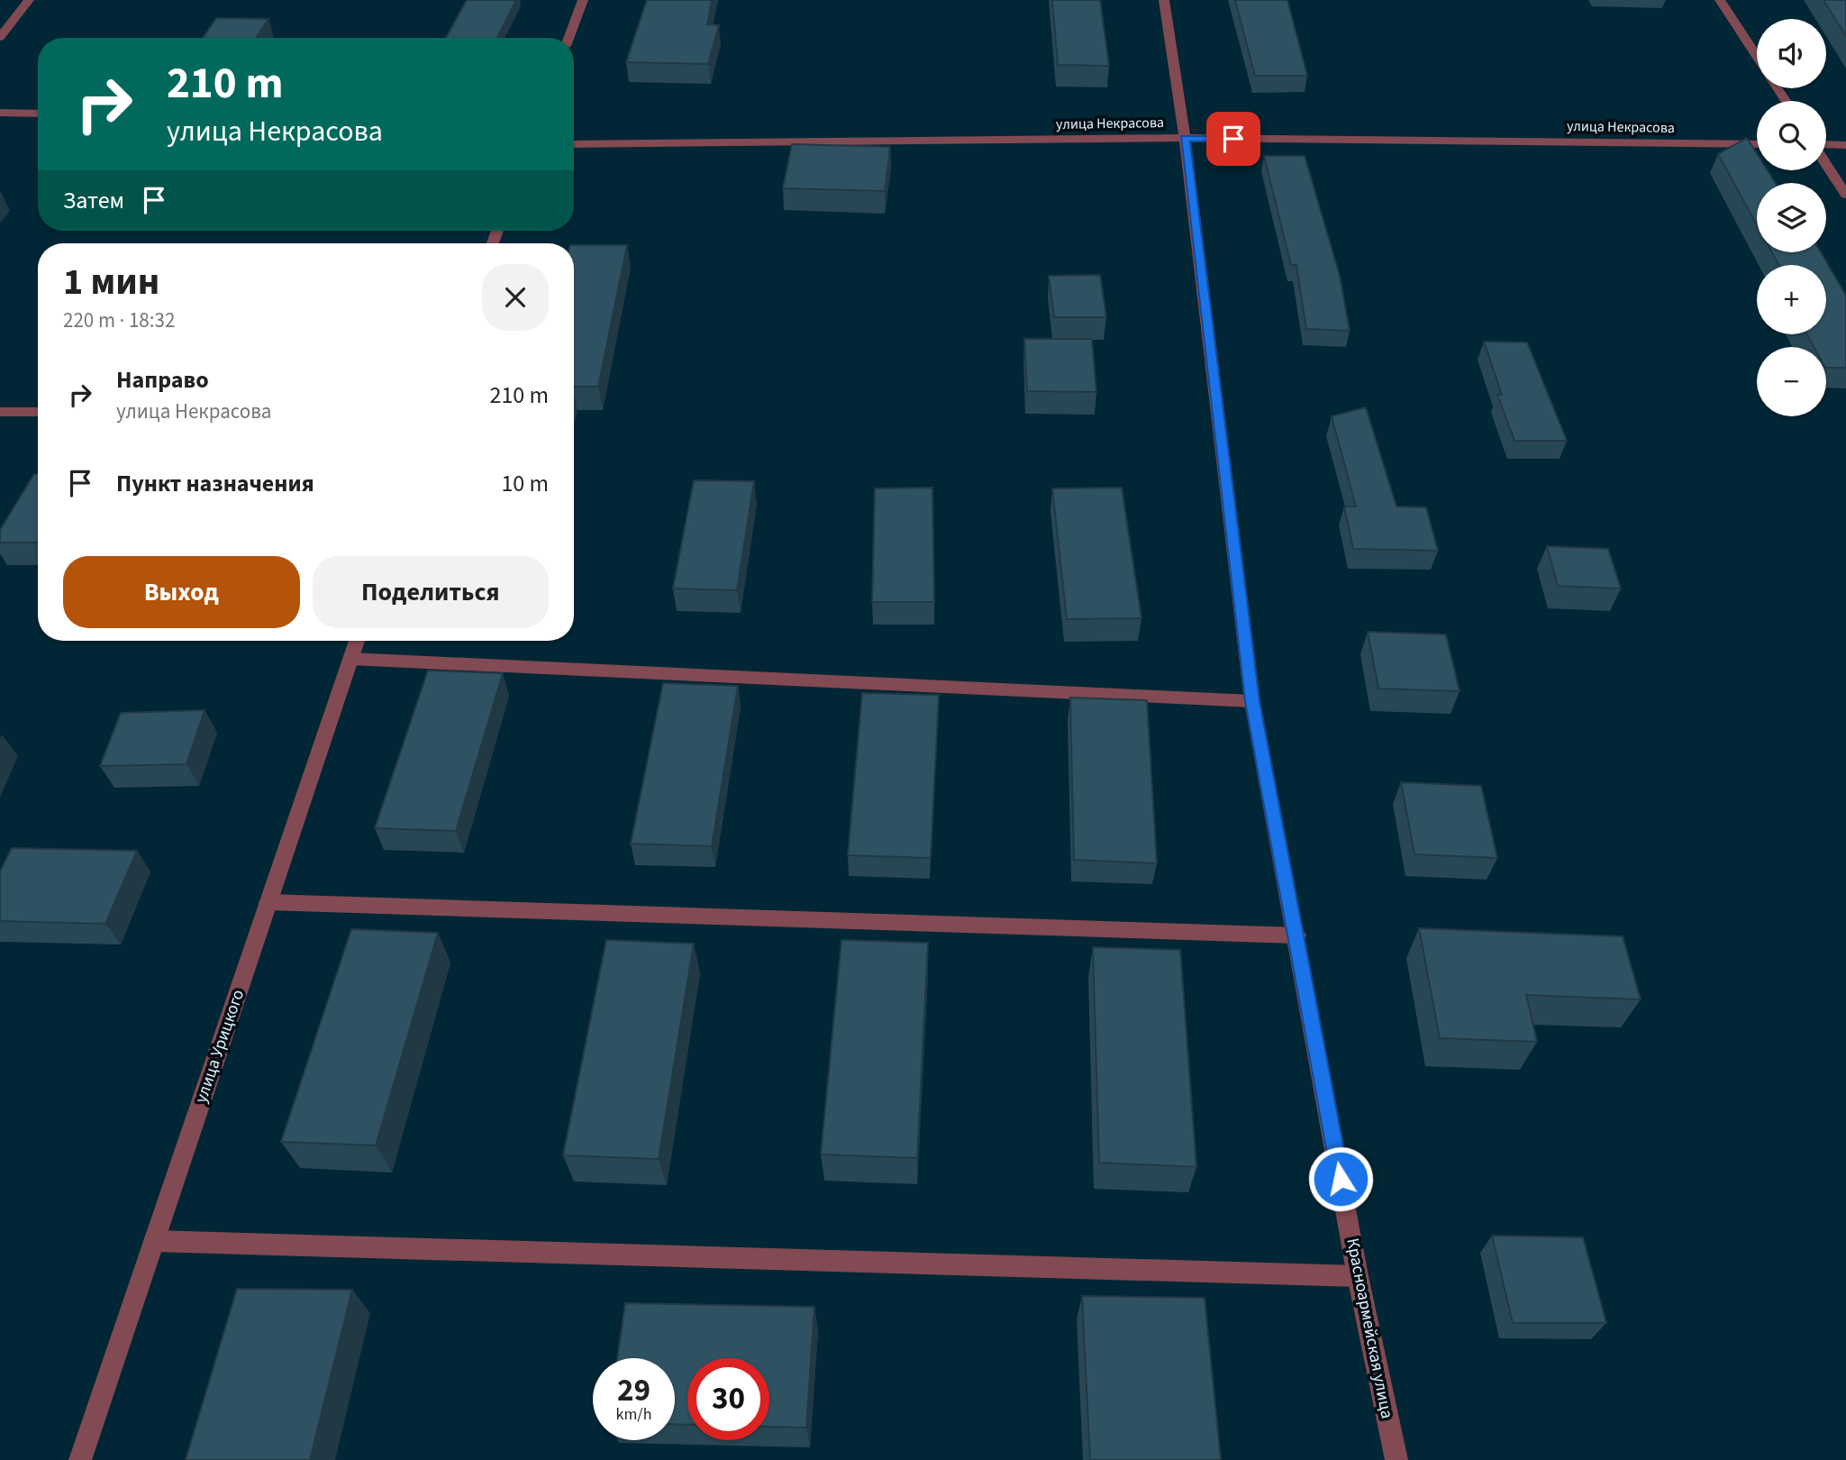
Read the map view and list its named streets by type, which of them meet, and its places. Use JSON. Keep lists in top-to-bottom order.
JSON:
{
  "streets": {
    "street": ["улица Некрасова", "улица Урицкого", "Красноармейская улица"]
  },
  "crossings": [
    ["улица Некрасова", "Красноармейская улица"]
  ],
  "page": {
    "map_buttons": ["+", "−"],
    "turn": ["210 m", "улица Некрасова"],
    "then": "Затем",
    "heading": ["1 мин", "220 m · 18:32"],
    "list": [
      {
        "name": "Направо",
        "note": "улица Некрасова",
        "value": "210 m"
      },
      {
        "name": "Пункт назначения",
        "value": "10 m"
      }
    ],
    "buttons": ["Выход", "Поделиться"],
    "speed": "29 km/h",
    "limit": "30"
  }
}
